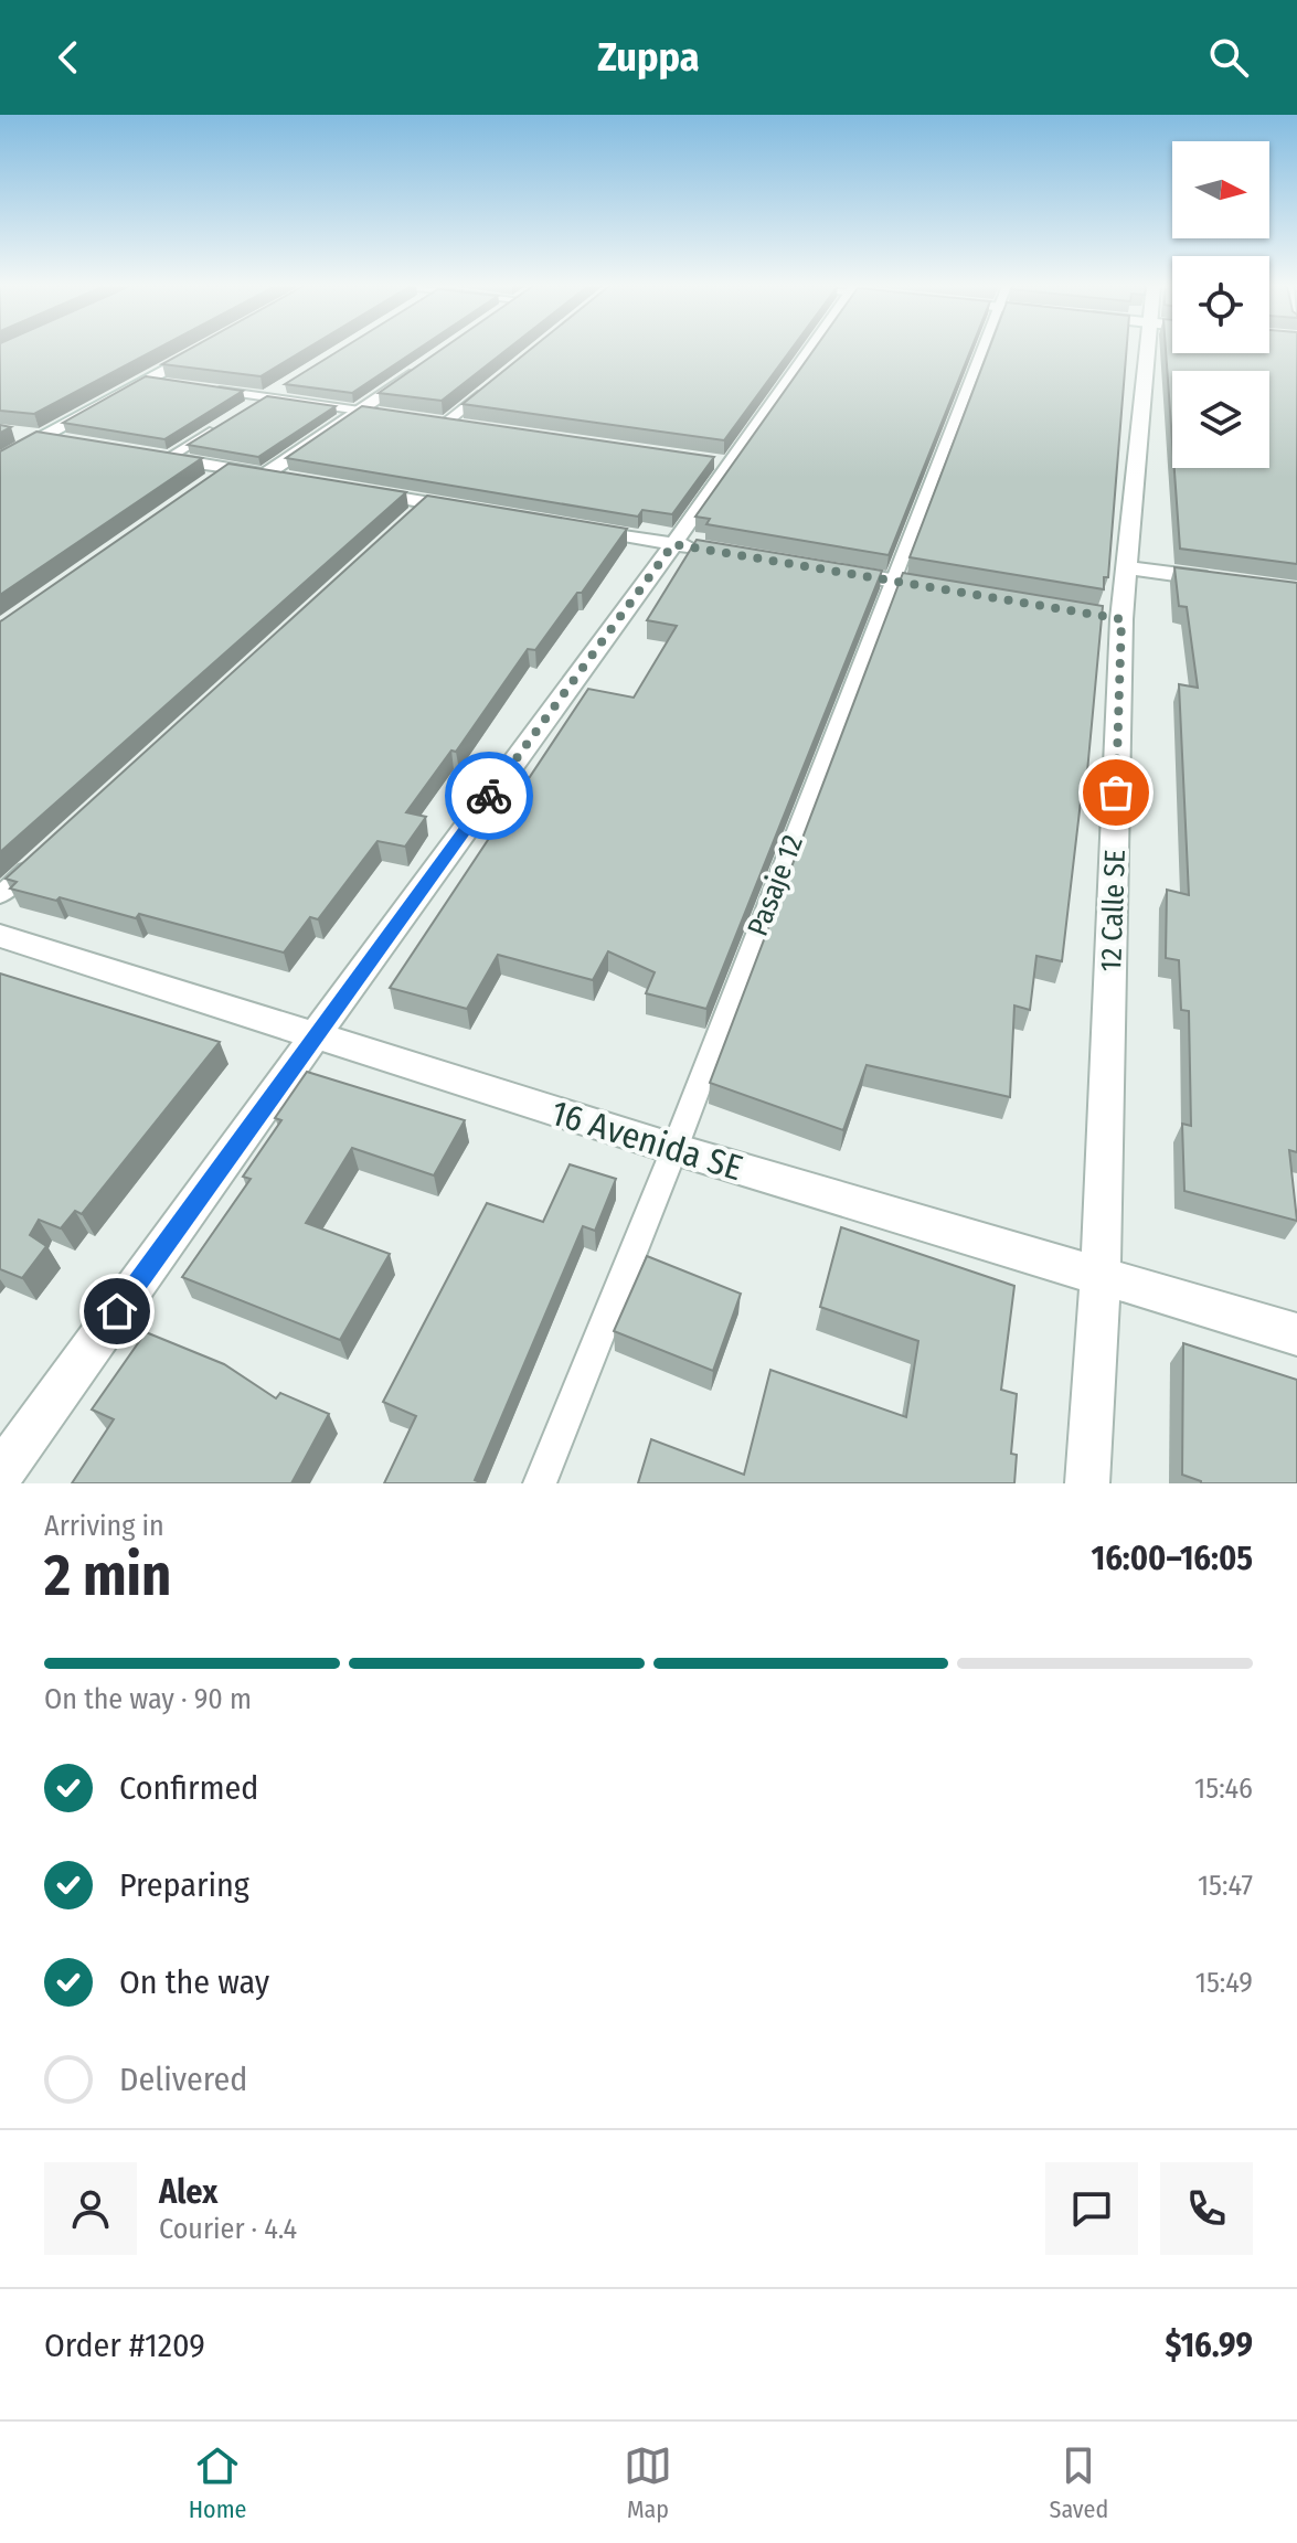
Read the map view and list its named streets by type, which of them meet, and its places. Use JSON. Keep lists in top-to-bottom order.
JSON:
{
  "streets": {
    "street": ["12 Calle SE", "16 Avenida SE"],
    "lane": ["Pasaje 12"]
  },
  "crossings": [
    ["Pasaje 12", "16 Avenida SE"],
    ["12 Calle SE", "16 Avenida SE"]
  ],
  "north": "right",
  "page": {
    "header": "Zuppa",
    "heading": ["2 min", "Arriving in", "16:00–16:05"],
    "panel": [
      "Alex",
      "Courier · 4.4",
      "Order #1209",
      "$16.99"
    ],
    "bar": "On the way · 90 m",
    "list": [
      ["Confirmed", "15:46"],
      ["Preparing", "15:47"],
      ["On the way", "15:49"],
      "Delivered"
    ],
    "tabs": ["Home", "Map", "Saved"]
  }
}
